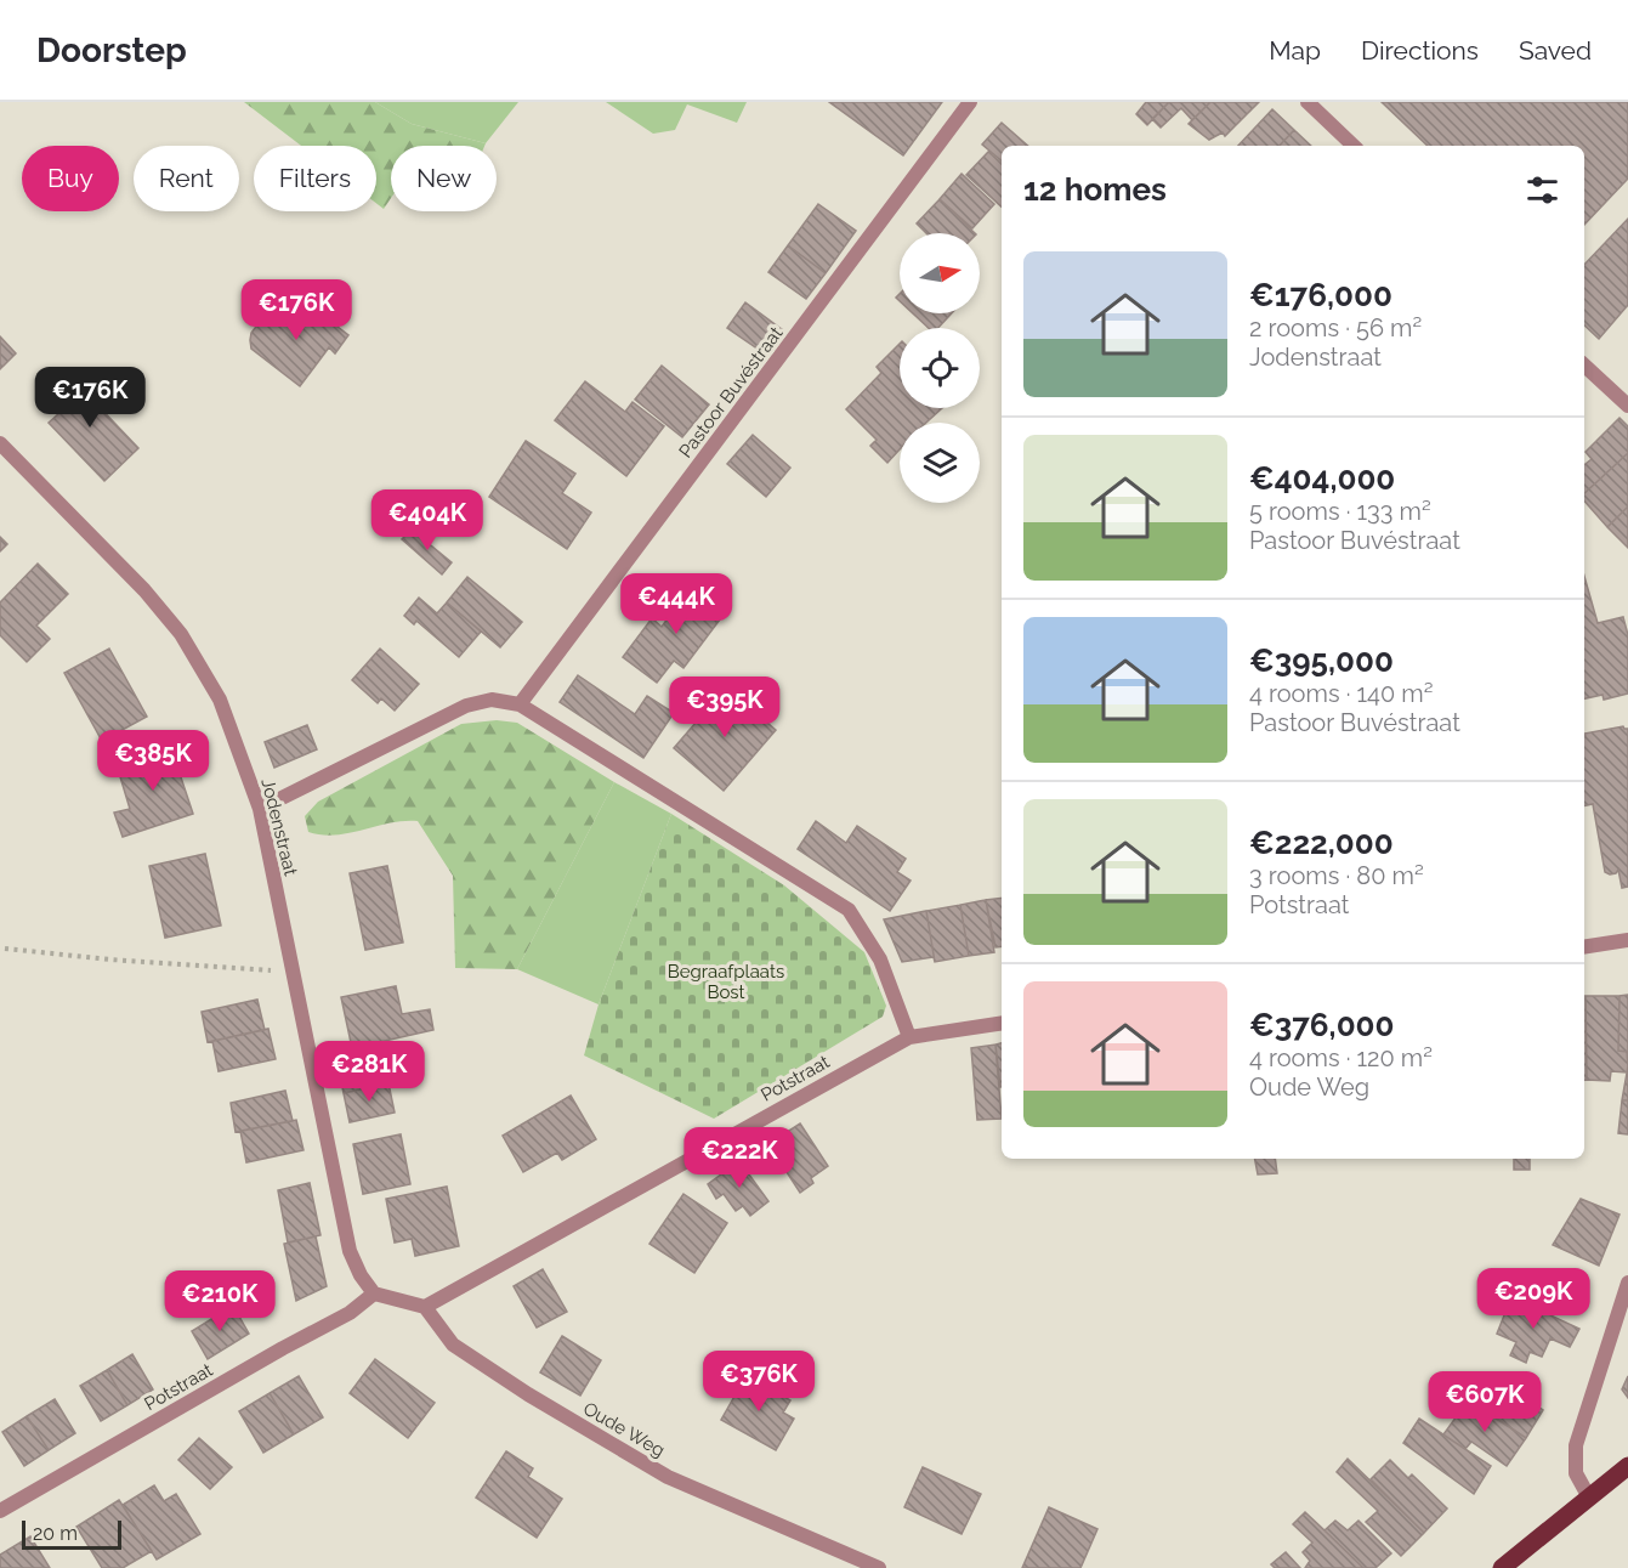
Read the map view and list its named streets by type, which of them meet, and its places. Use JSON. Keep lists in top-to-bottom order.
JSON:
{
  "streets": {
    "street": [
      "Pastoor Buvéstraat",
      "Jodenstraat",
      "Potstraat",
      "Oude Weg"
    ]
  },
  "crossings": [
    ["Jodenstraat", "Potstraat"],
    ["Potstraat", "Oude Weg"]
  ],
  "parks": ["Begraafplaats Bost"],
  "scale_bar": "20 m",
  "north": "right",
  "page": {
    "header": "Doorstep",
    "nav": ["Map", "Directions", "Saved"],
    "chip": [
      "Buy",
      "Rent",
      "Filters",
      "New"
    ],
    "heading": "12 homes",
    "list": [
      {
        "name": "€176,000",
        "note": "2 rooms · 56 m² · Jodenstraat"
      },
      {
        "name": "€404,000",
        "note": "5 rooms · 133 m² · Pastoor Buvéstraat"
      },
      {
        "name": "€395,000",
        "note": "4 rooms · 140 m² · Pastoor Buvéstraat"
      },
      {
        "name": "€222,000",
        "note": "3 rooms · 80 m² · Potstraat"
      },
      {
        "name": "€376,000",
        "note": "4 rooms · 120 m² · Oude Weg"
      }
    ],
    "price": [
      "€176K",
      "€176K",
      "€404K",
      "€444K",
      "€395K",
      "€385K",
      "€281K",
      "€222K",
      "€209K",
      "€210K",
      "€376K",
      "€607K"
    ],
    "scale": "20 m"
  }
}
